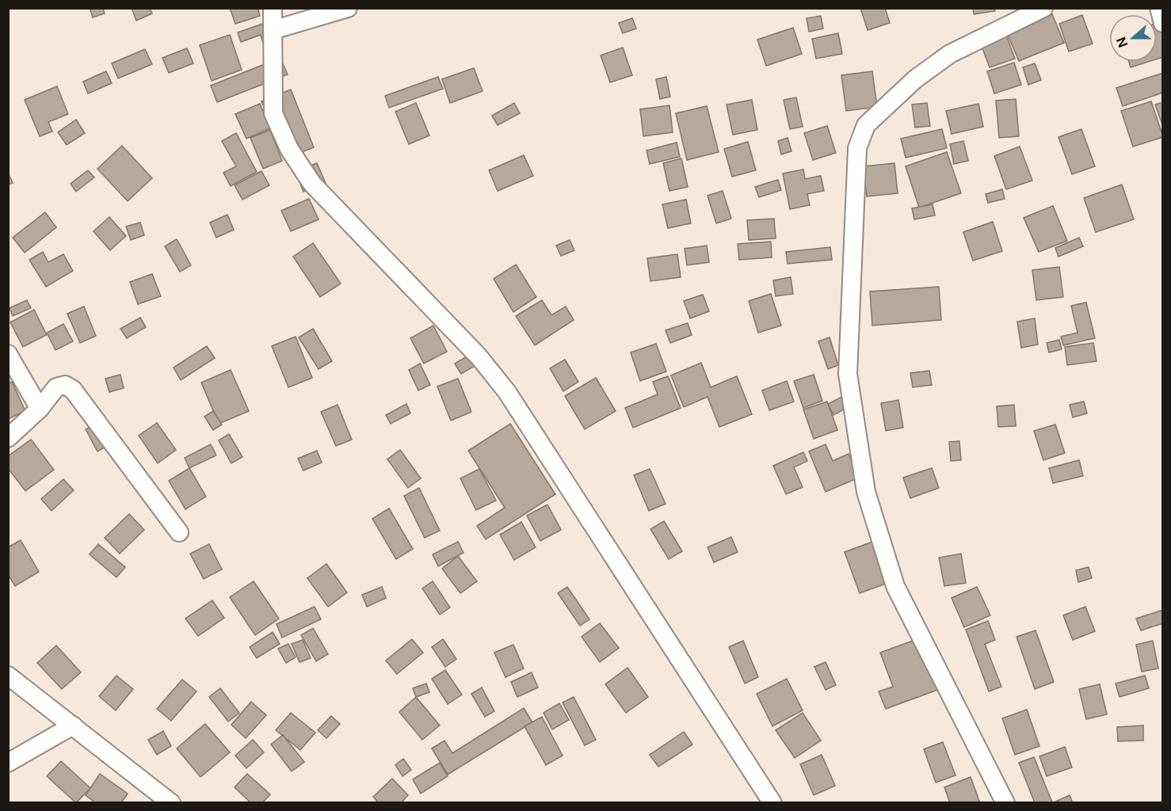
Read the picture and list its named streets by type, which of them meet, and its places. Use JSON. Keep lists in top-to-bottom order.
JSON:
{
  "north": "left"
}
